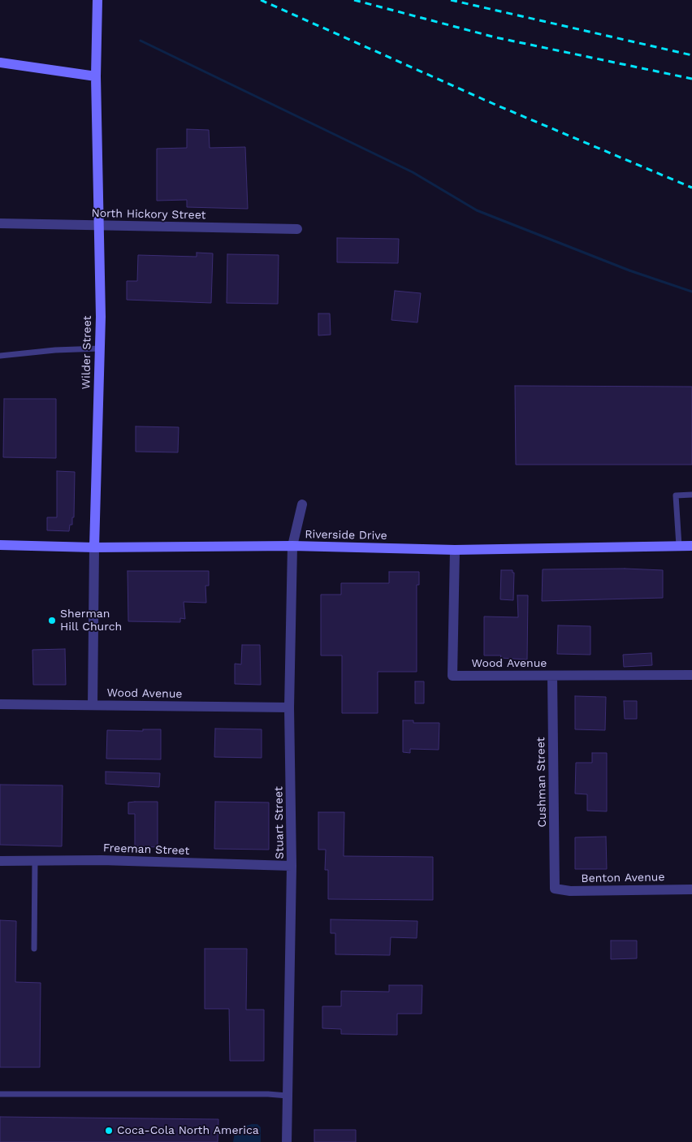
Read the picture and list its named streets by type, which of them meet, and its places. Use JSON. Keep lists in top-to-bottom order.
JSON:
{
  "streets": {
    "street": [
      "North Hickory Street",
      "Wilder Street",
      "Riverside Drive",
      "Wood Avenue",
      "Cushman Street",
      "Stuart Street",
      "Freeman Street",
      "Benton Avenue"
    ]
  },
  "crossings": [
    ["North Hickory Street", "Wilder Street"],
    ["Wilder Street", "Riverside Drive"],
    ["Wilder Street", "Wood Avenue"],
    ["Riverside Drive", "Wood Avenue"],
    ["Riverside Drive", "Stuart Street"],
    ["Wood Avenue", "Cushman Street"],
    ["Wood Avenue", "Stuart Street"],
    ["Cushman Street", "Benton Avenue"],
    ["Stuart Street", "Freeman Street"]
  ],
  "places": ["Sherman Hill Church", "Coca-Cola North America"]
}
